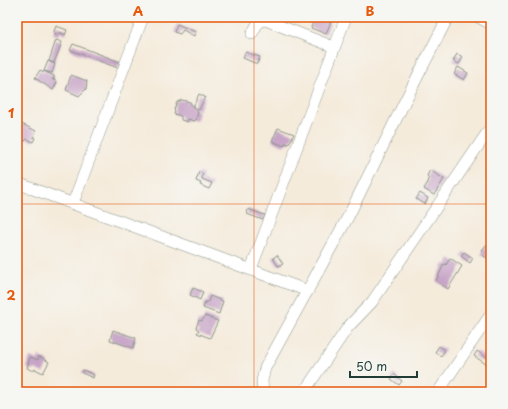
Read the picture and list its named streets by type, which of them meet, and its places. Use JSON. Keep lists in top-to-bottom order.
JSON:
{
  "scale_bar": "50 m",
  "grid": {
    "columns": ["A", "B"],
    "rows": ["1", "2"]
  }
}
